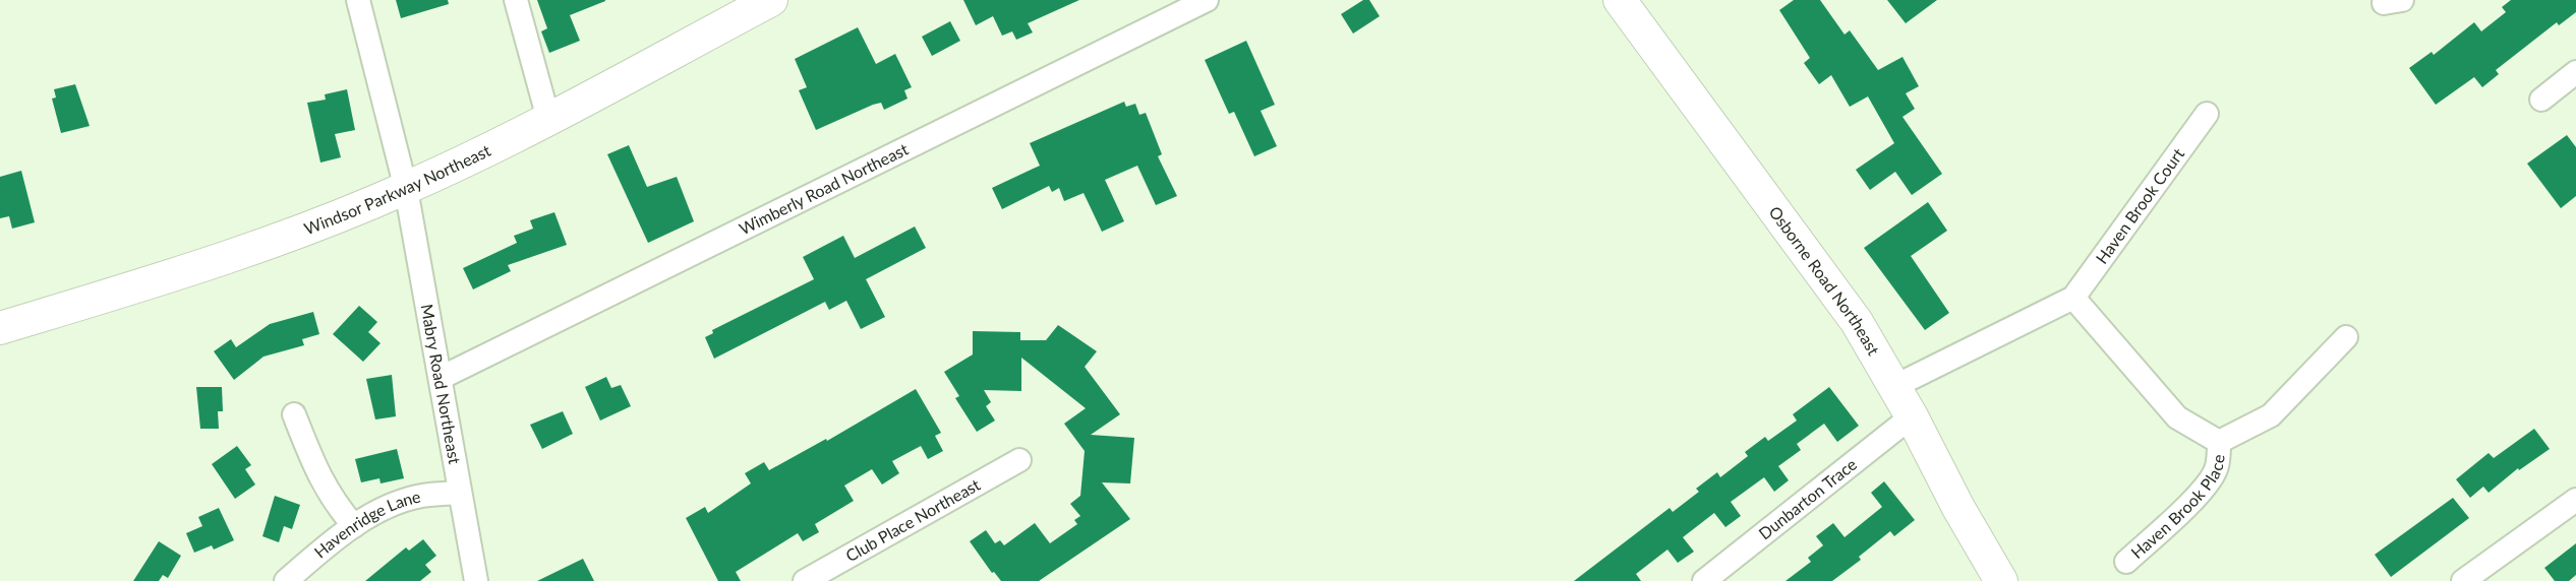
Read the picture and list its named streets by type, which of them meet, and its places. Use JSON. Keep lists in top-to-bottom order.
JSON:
{
  "streets": {
    "street": [
      "Windsor Parkway Northeast",
      "Wimberly Road Northeast",
      "Haven Brook Court",
      "Osborne Road Northeast",
      "Mabry Road Northeast",
      "Dunbarton Trace",
      "Haven Brook Place",
      "Club Place Northeast",
      "Havenridge Lane"
    ]
  },
  "crossings": [
    ["Windsor Parkway Northeast", "Mabry Road Northeast"],
    ["Wimberly Road Northeast", "Mabry Road Northeast"],
    ["Osborne Road Northeast", "Dunbarton Trace"],
    ["Mabry Road Northeast", "Havenridge Lane"]
  ]
}
